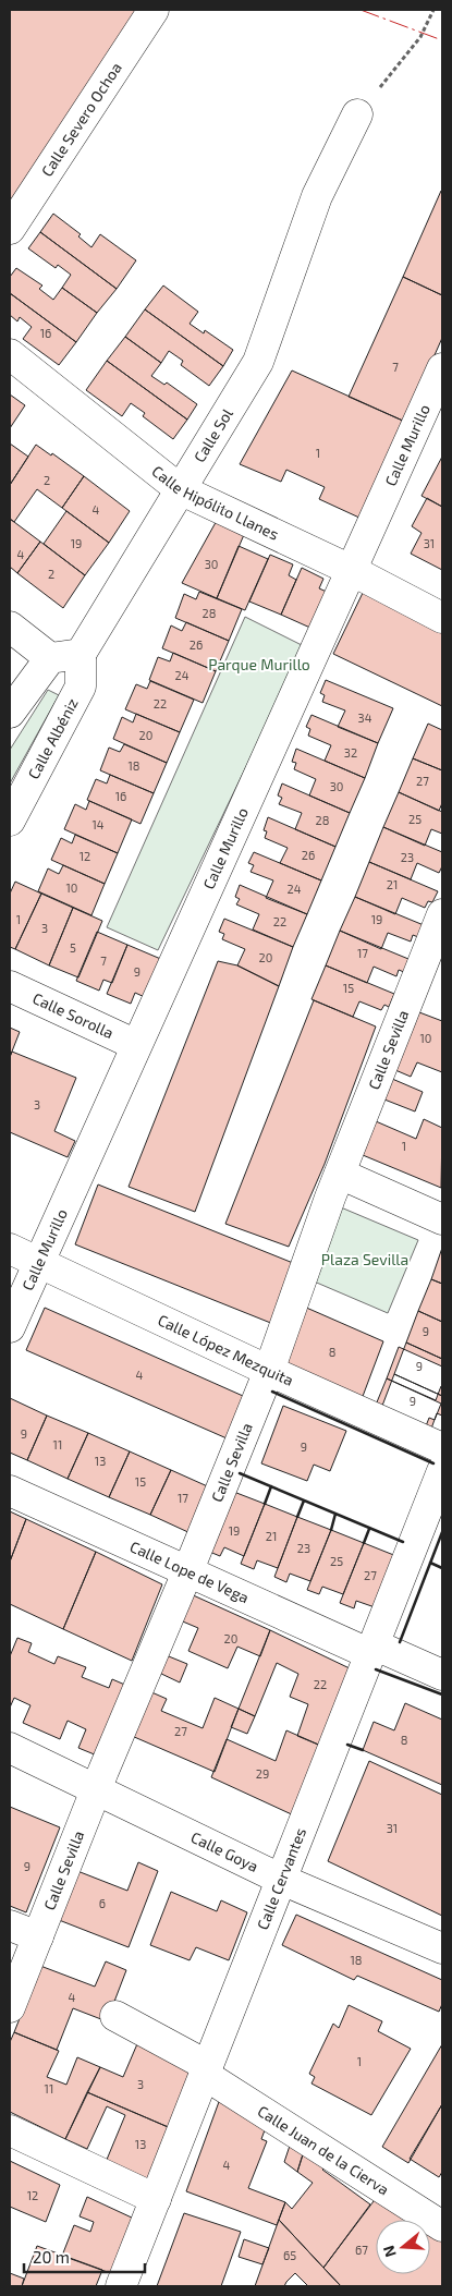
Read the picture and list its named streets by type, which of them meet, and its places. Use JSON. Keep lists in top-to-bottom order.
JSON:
{
  "streets": {
    "street": [
      "Calle Severo Ochoa",
      "Calle Sol",
      "Calle Murillo",
      "Calle Hipólito Llanes",
      "Calle Albéniz",
      "Calle Sorolla",
      "Calle Sevilla",
      "Calle López Mezquita",
      "Calle Lope de Vega",
      "Calle Goya",
      "Calle Cervantes",
      "Calle Juan de la Cierva"
    ]
  },
  "crossings": [
    ["Calle Sol", "Calle Hipólito Llanes"],
    ["Calle Sol", "Calle Albéniz"],
    ["Calle Murillo", "Calle Hipólito Llanes"],
    ["Calle Murillo", "Calle Sorolla"],
    ["Calle Murillo", "Calle López Mezquita"],
    ["Calle Sevilla", "Calle López Mezquita"],
    ["Calle Sevilla", "Calle Lope de Vega"],
    ["Calle Sevilla", "Calle Goya"],
    ["Calle Lope de Vega", "Calle Cervantes"],
    ["Calle Goya", "Calle Cervantes"],
    ["Calle Cervantes", "Calle Juan de la Cierva"]
  ],
  "parks": ["Parque Murillo", "Plaza Sevilla"],
  "house_numbers": [
    "16",
    "7",
    "1",
    "2",
    "4",
    "19",
    "31",
    "4",
    "30",
    "2",
    "28",
    "26",
    "24",
    "22",
    "34",
    "20",
    "32",
    "18",
    "27",
    "30",
    "16",
    "25",
    "28",
    "14",
    "26",
    "12",
    "23",
    "21",
    "10",
    "24",
    "1",
    "19",
    "22",
    "3",
    "5",
    "17",
    "20",
    "7",
    "9",
    "15",
    "10",
    "3",
    "1",
    "9",
    "8",
    "9",
    "4",
    "9",
    "9",
    "11",
    "9",
    "13",
    "15",
    "17",
    "19",
    "21",
    "23",
    "25",
    "27",
    "20",
    "22",
    "27",
    "8",
    "29",
    "31",
    "9",
    "6",
    "18",
    "4",
    "1",
    "3",
    "11",
    "13",
    "4",
    "12",
    "67",
    "65"
  ],
  "scale_bar": "20 m",
  "north": "left"
}
